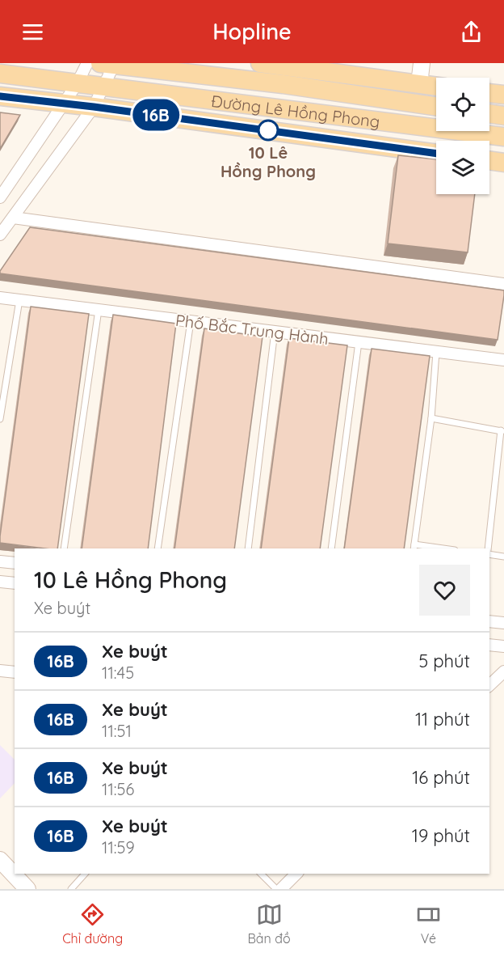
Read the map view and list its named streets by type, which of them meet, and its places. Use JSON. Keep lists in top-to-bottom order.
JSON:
{
  "streets": {
    "main road": ["Đường Lê Hồng Phong"],
    "street": ["Phố Bắc Trung Hành"]
  },
  "places": ["10 Lê Hồng Phong"],
  "lines": ["bus line 16B"],
  "page": {
    "header": "Hopline",
    "on_map": "16B",
    "heading": ["10 Lê Hồng Phong", "Xe buýt"],
    "list": [
      {
        "mark": "16B",
        "name": "Xe buýt",
        "note": "11:45",
        "value": "5 phút"
      },
      {
        "mark": "16B",
        "name": "Xe buýt",
        "note": "11:51",
        "value": "11 phút"
      },
      {
        "mark": "16B",
        "name": "Xe buýt",
        "note": "11:56",
        "value": "16 phút"
      },
      {
        "mark": "16B",
        "name": "Xe buýt",
        "note": "11:59",
        "value": "19 phút"
      }
    ],
    "tabs": ["Chỉ đường", "Bản đồ", "Vé"]
  }
}
